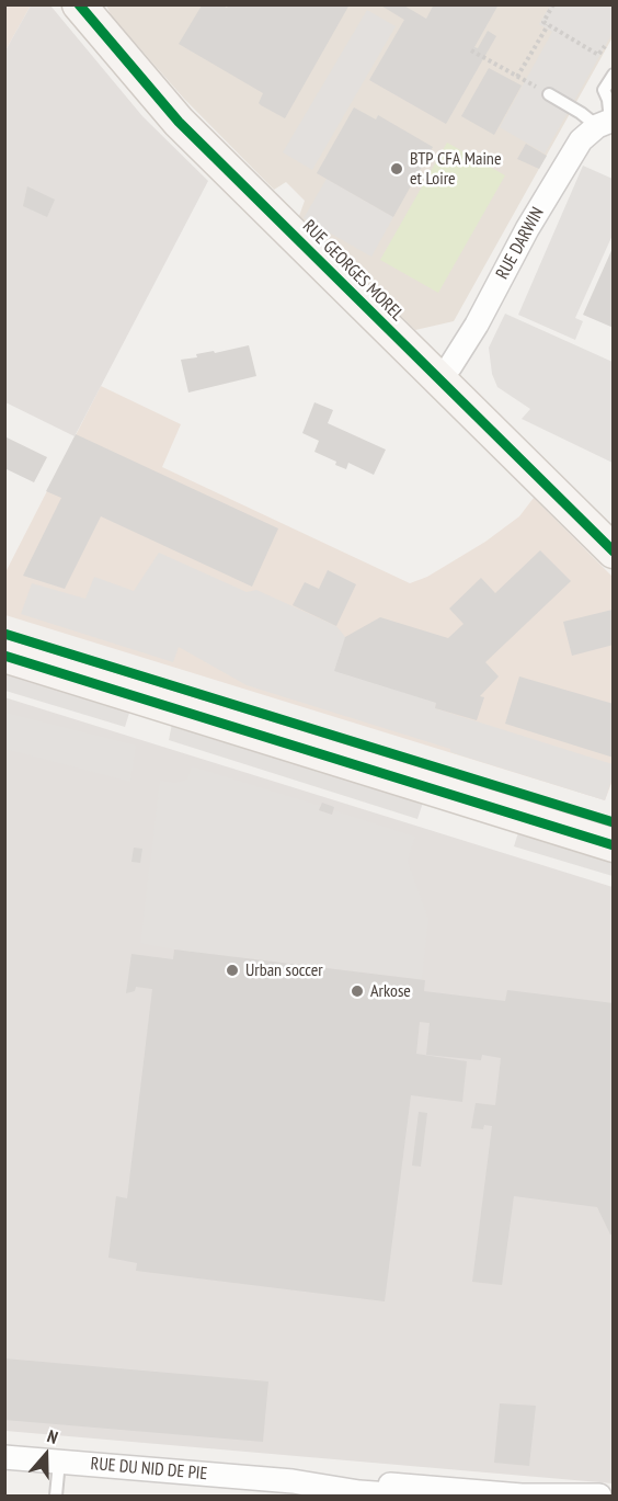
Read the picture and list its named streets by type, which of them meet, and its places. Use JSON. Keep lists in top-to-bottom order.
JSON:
{
  "streets": {
    "street": ["RUE DARWIN", "RUE GEORGES MOREL", "RUE DU NID DE PIE"]
  },
  "crossings": [
    ["RUE DARWIN", "RUE GEORGES MOREL"]
  ],
  "places": ["BTP CFA Maine et Loire", "Urban soccer", "Arkose"],
  "north": "top"
}
